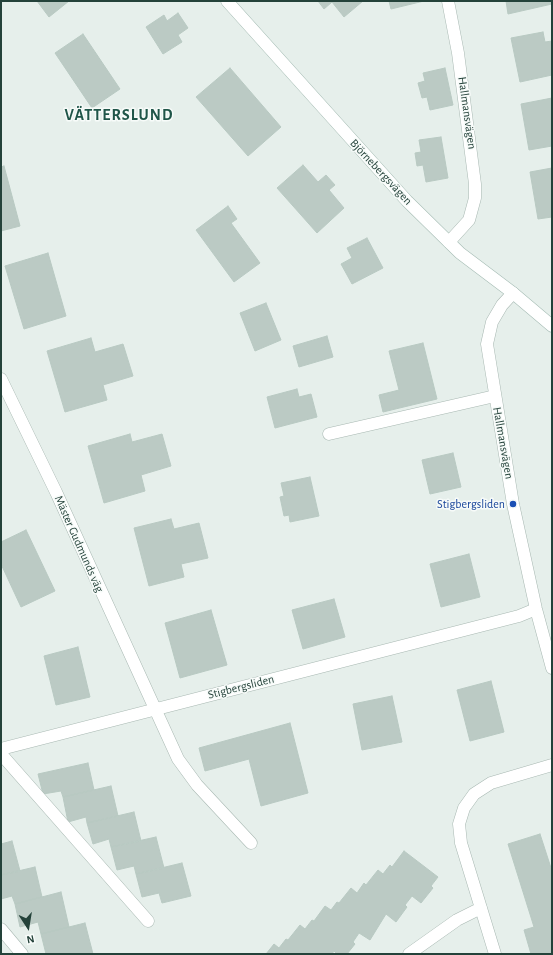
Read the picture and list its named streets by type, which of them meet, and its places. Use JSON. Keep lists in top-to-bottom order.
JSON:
{
  "streets": {
    "street": [
      "Hallmansvägen",
      "Björnebergsvägen",
      "Mäster Gudmunds väg",
      "Stigbergsliden"
    ]
  },
  "crossings": [
    ["Hallmansvägen", "Björnebergsvägen"],
    ["Hallmansvägen", "Stigbergsliden"],
    ["Mäster Gudmunds väg", "Stigbergsliden"]
  ],
  "districts": ["VÄTTERSLUND"],
  "places": ["Stigbergsliden"],
  "north": "bottom"
}
